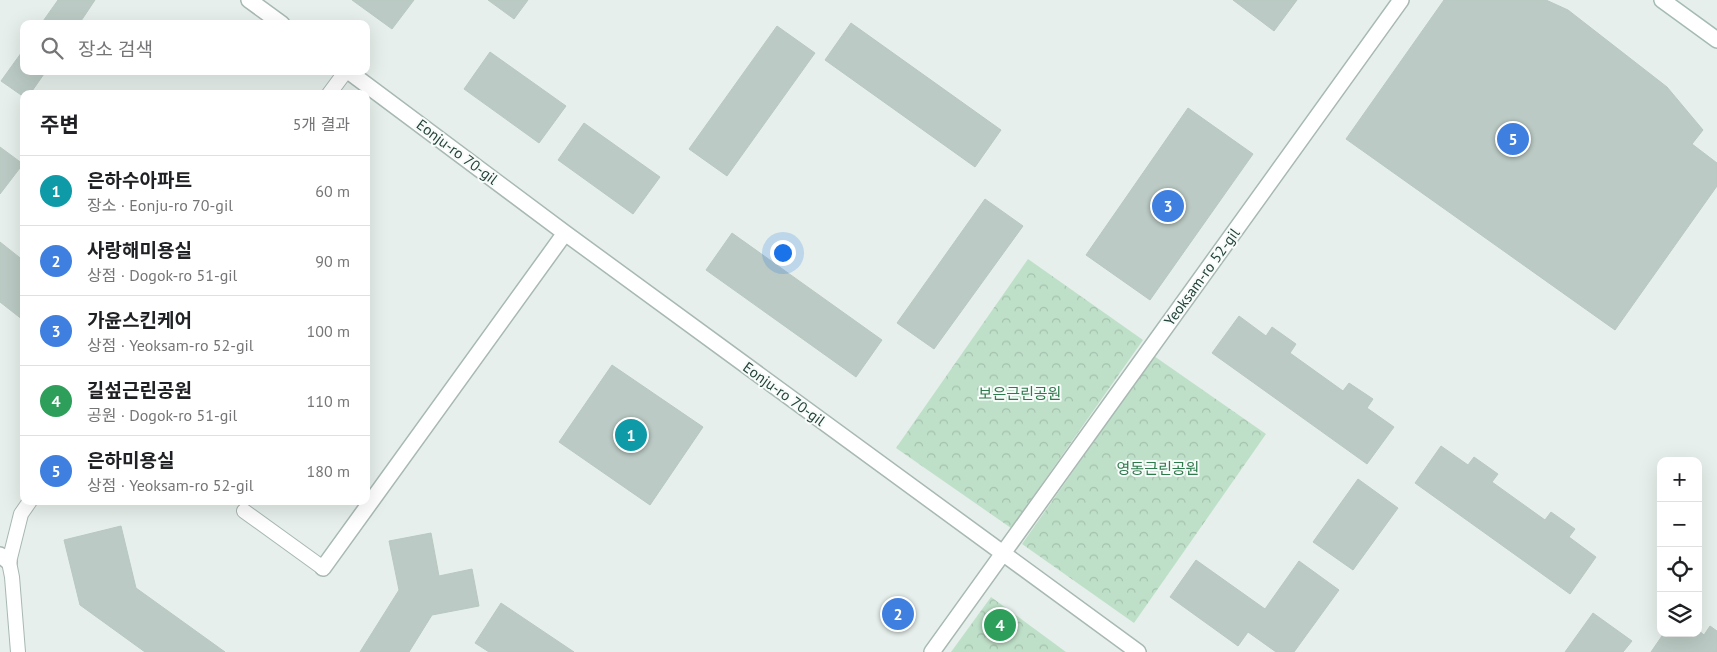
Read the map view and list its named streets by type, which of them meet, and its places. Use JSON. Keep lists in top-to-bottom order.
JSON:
{
  "streets": {
    "street": ["Eonju-ro 70-gil", "Yeoksam-ro 52-gil"]
  },
  "crossings": [
    ["Eonju-ro 70-gil", "Yeoksam-ro 52-gil"]
  ],
  "parks": ["보은근린공원", "영동근린공원"],
  "page": {
    "search": "장소 검색",
    "heading": ["주변", "5개 결과"],
    "pins": [
      "5",
      "3",
      "1",
      "2",
      "4"
    ],
    "list": [
      {
        "mark": "1",
        "name": "은하수아파트",
        "note": "장소 · Eonju-ro 70-gil",
        "value": "60 m"
      },
      {
        "mark": "2",
        "name": "사랑해미용실",
        "note": "상점 · Dogok-ro 51-gil",
        "value": "90 m"
      },
      {
        "mark": "3",
        "name": "가윤스킨케어",
        "note": "상점 · Yeoksam-ro 52-gil",
        "value": "100 m"
      },
      {
        "mark": "4",
        "name": "길섶근린공원",
        "note": "공원 · Dogok-ro 51-gil",
        "value": "110 m"
      },
      {
        "mark": "5",
        "name": "은하미용실",
        "note": "상점 · Yeoksam-ro 52-gil",
        "value": "180 m"
      }
    ],
    "map_buttons": ["+", "−"]
  }
}
